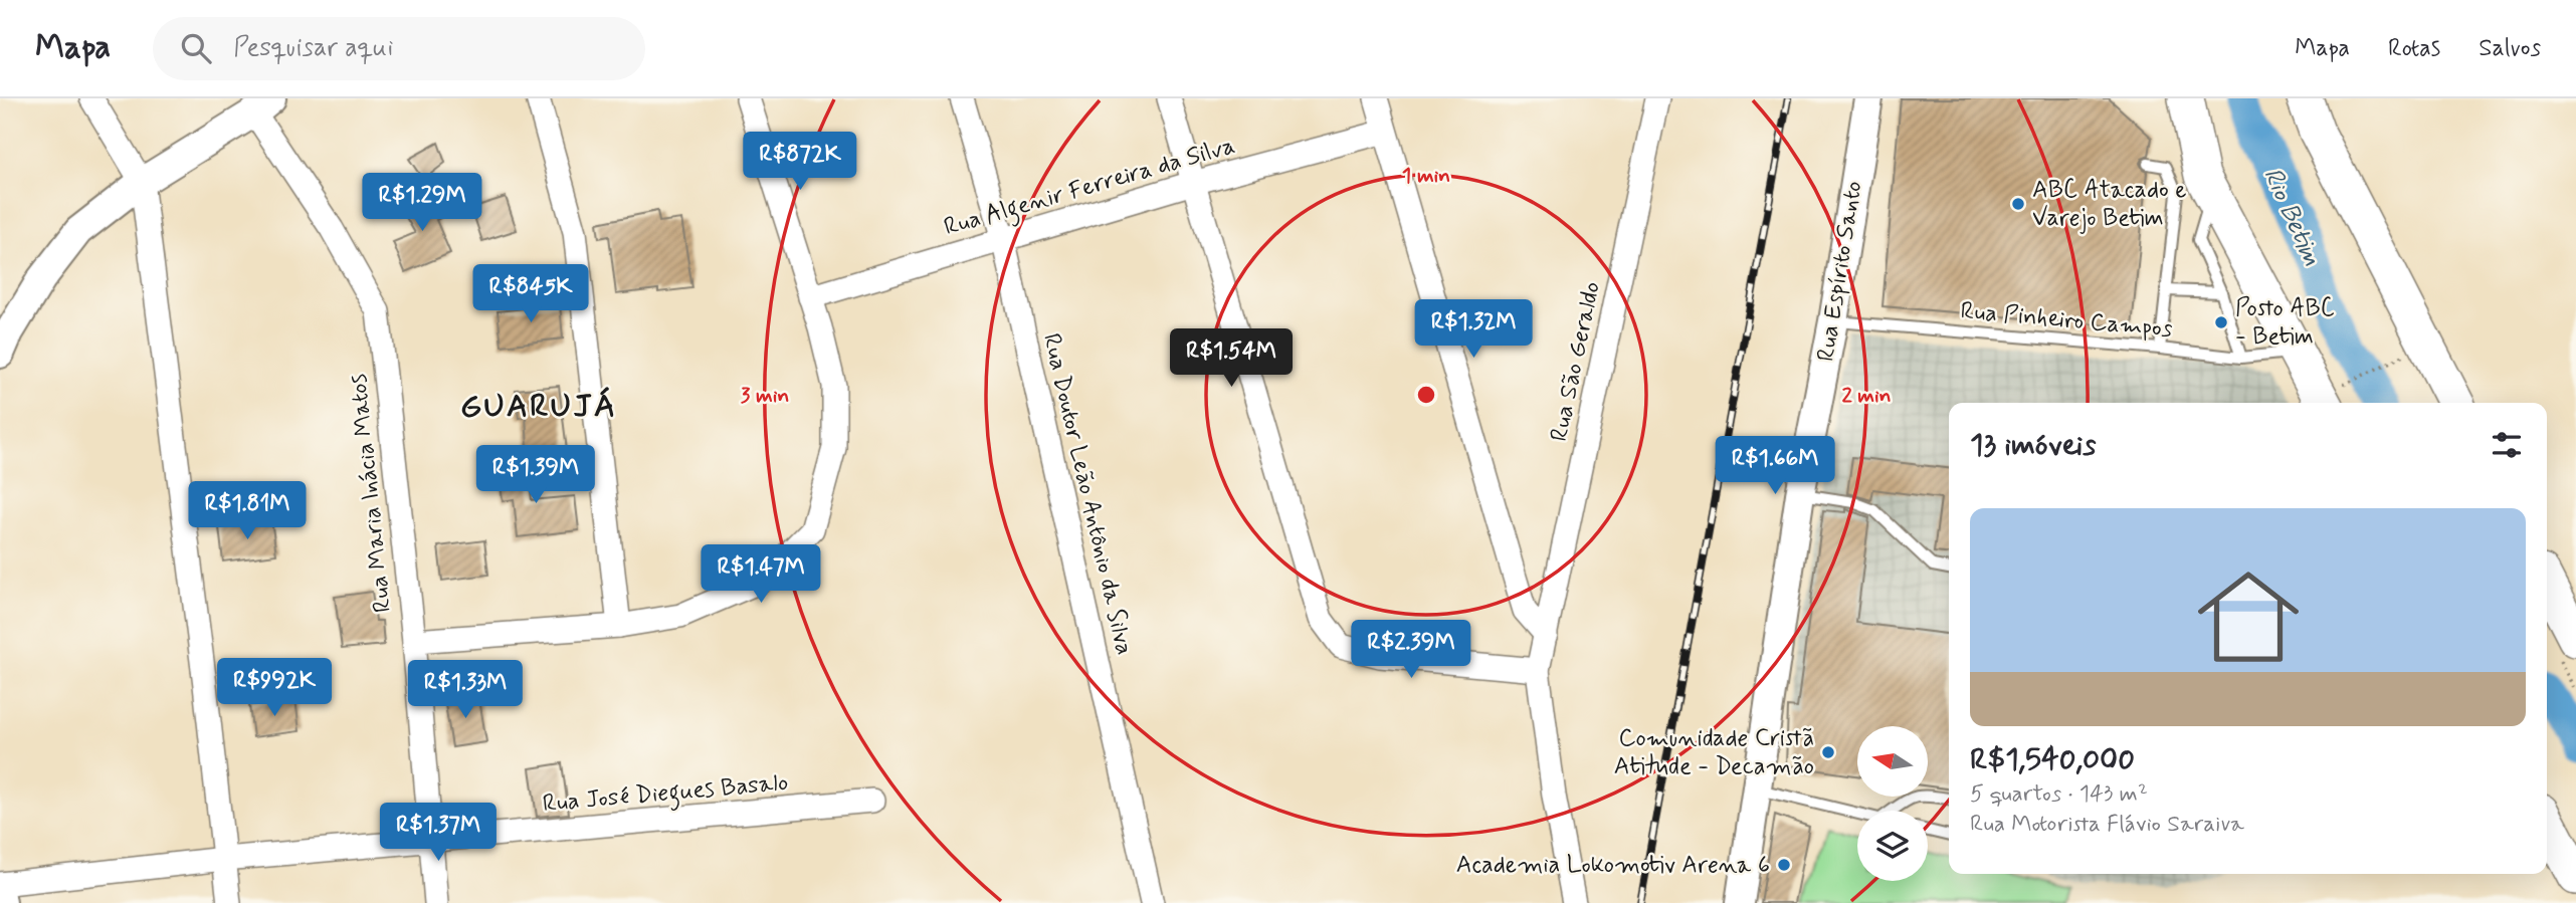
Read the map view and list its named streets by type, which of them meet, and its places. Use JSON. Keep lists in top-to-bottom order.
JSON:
{
  "streets": {
    "street": [
      "Rua Algenir Ferreira da Silva",
      "Rua Espírito Santo",
      "Rua São Geraldo",
      "Rua Maria Inácia Matos",
      "Rua Doutor Leão Antônio da Silva",
      "Rua José Diegues Basalo"
    ],
    "lane": ["Rua Pinheiro Campos"]
  },
  "crossings": [
    ["Rua Algenir Ferreira da Silva", "Rua Doutor Leão Antônio da Silva"],
    ["Rua Espírito Santo", "Rua Pinheiro Campos"],
    ["Rua Maria Inácia Matos", "Rua José Diegues Basalo"]
  ],
  "districts": ["GUARUJÁ"],
  "water": ["Rio Betim"],
  "places": [
    "ABC Atacado e Varejo Betim",
    "Posto ABC - Betim",
    "Comunidade Cristã Atitude - Decamão",
    "Academia Lokomotiv Arena 6"
  ],
  "north": "left",
  "page": {
    "header": "Mapa",
    "search": "Pesquisar aqui",
    "nav": ["Mapa", "Rotas", "Salvos"],
    "price": [
      "R$872K",
      "R$1.29M",
      "R$845K",
      "R$1.32M",
      "R$1.54M",
      "R$1.66M",
      "R$1.39M",
      "R$1.81M",
      "R$1.47M",
      "R$2.39M",
      "R$992K",
      "R$1.33M",
      "R$1.37M"
    ],
    "heading": "13 imóveis",
    "list": [
      {
        "name": "R$1,540,000",
        "note": "5 quartos · 143 m² · Rua Motorista Flávio Saraiva"
      }
    ]
  },
  "rings": ["1 min", "2 min", "3 min"]
}
